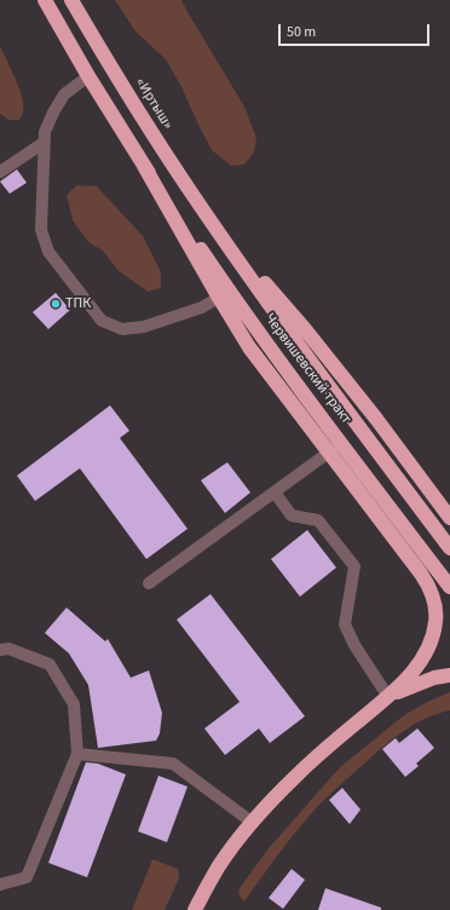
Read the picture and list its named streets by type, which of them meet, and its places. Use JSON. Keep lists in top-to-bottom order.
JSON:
{
  "streets": {
    "highway": ["«Иртыш»", "Червишевский тракт"]
  },
  "crossings": [
    ["«Иртыш»", "Червишевский тракт"]
  ],
  "places": ["ТПК"],
  "scale_bar": "50 m"
}
